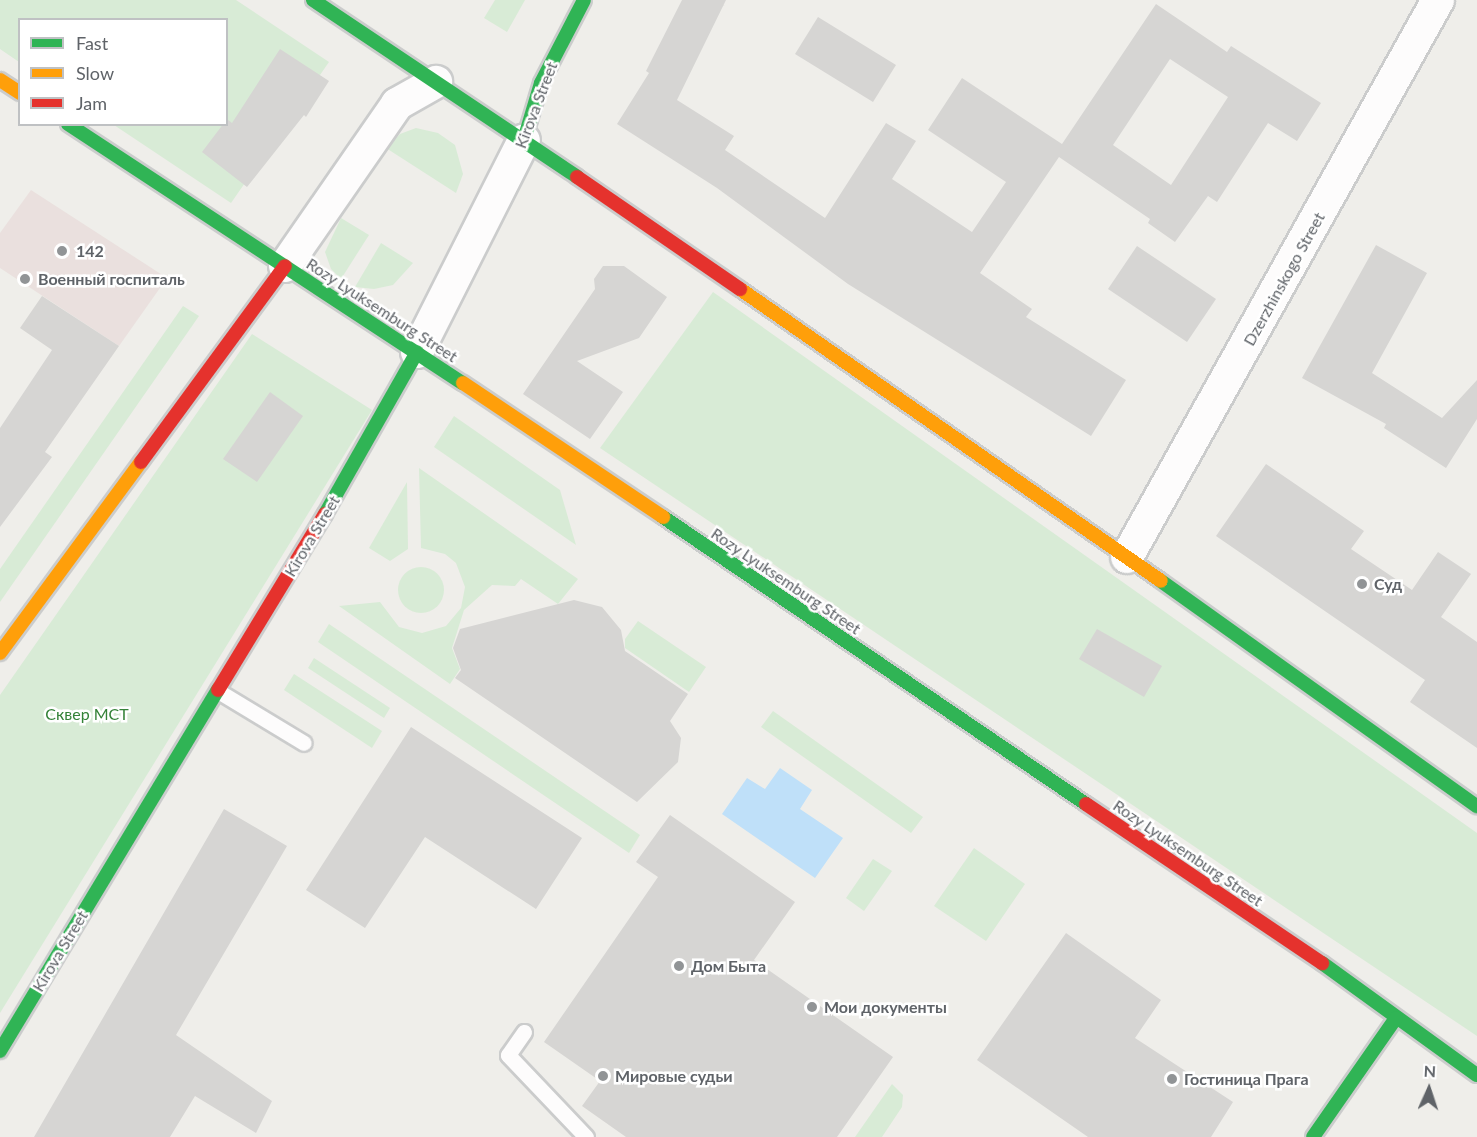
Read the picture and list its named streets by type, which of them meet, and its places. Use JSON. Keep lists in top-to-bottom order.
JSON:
{
  "streets": {
    "main road": ["Kirova Street", "Rozy Lyuksemburg Street"],
    "street": ["Dzerzhinskogo Street"]
  },
  "crossings": [
    ["Kirova Street", "Rozy Lyuksemburg Street"]
  ],
  "parks": ["Сквер МСТ"],
  "places": [
    "142",
    "Военный госпиталь",
    "Суд",
    "Дом Быта",
    "Мои документы",
    "Мировые судьи",
    "Гостиница Прага"
  ],
  "legend": ["Fast", "Slow", "Jam"],
  "north": "top"
}
